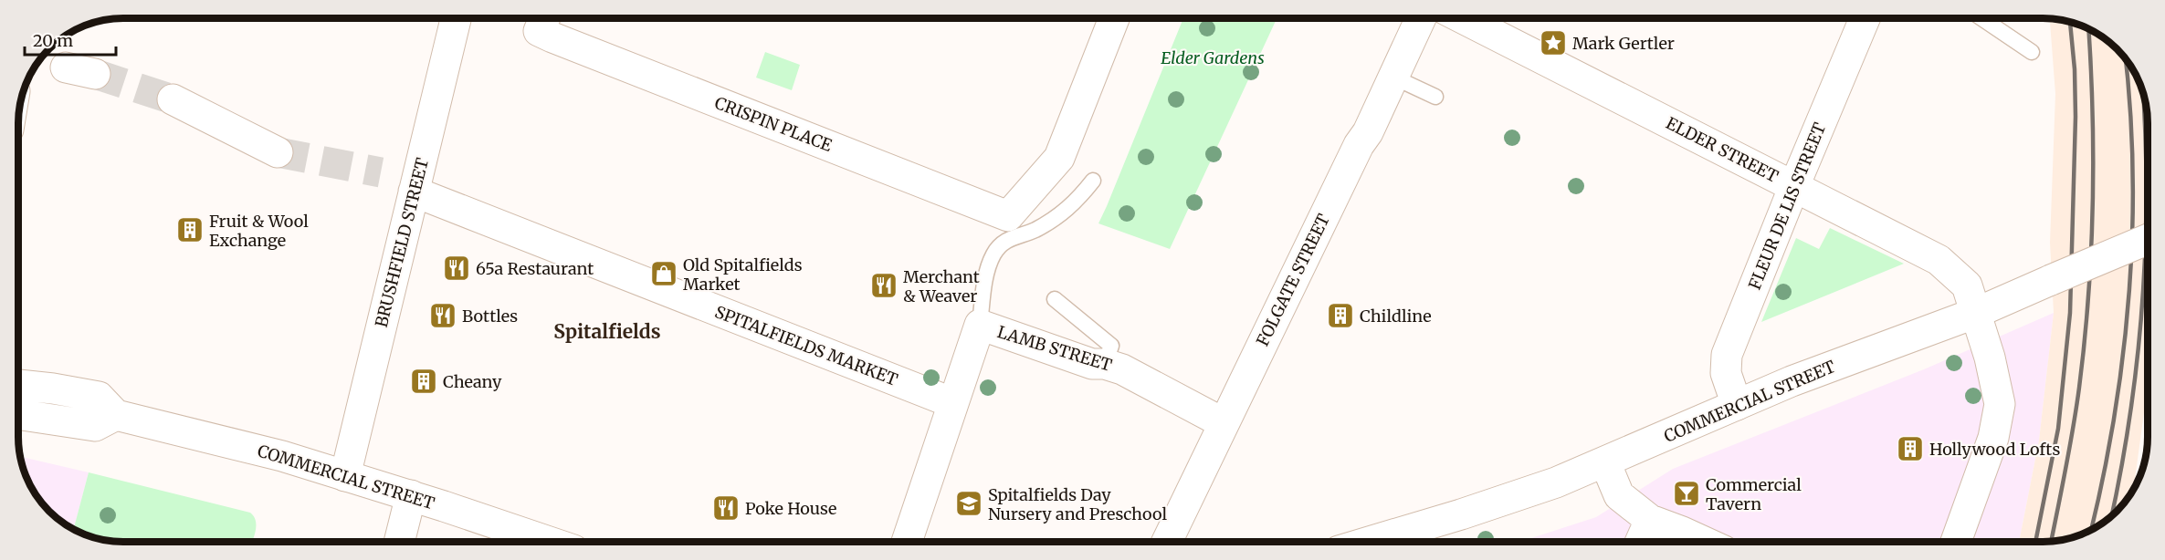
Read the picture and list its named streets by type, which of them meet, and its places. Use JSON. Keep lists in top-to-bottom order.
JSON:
{
  "streets": {
    "main road": [
      "CRISPIN PLACE",
      "ELDER STREET",
      "FLEUR DE LIS STREET",
      "BRUSHFIELD STREET",
      "FOLGATE STREET",
      "SPITALFIELDS MARKET",
      "LAMB STREET",
      "COMMERCIAL STREET"
    ]
  },
  "crossings": [
    ["ELDER STREET", "FLEUR DE LIS STREET"],
    ["ELDER STREET", "COMMERCIAL STREET"],
    ["FLEUR DE LIS STREET", "COMMERCIAL STREET"],
    ["BRUSHFIELD STREET", "SPITALFIELDS MARKET"],
    ["BRUSHFIELD STREET", "COMMERCIAL STREET"],
    ["FOLGATE STREET", "LAMB STREET"],
    ["SPITALFIELDS MARKET", "LAMB STREET"]
  ],
  "districts": ["Spitalfields"],
  "parks": ["Elder Gardens"],
  "places": {
    "place": ["Mark Gertler"],
    "building": [
      "Fruit & Wool Exchange",
      "Childline",
      "Cheany",
      "Hollywood Lofts"
    ],
    "restaurant": [
      "65a Restaurant",
      "Merchant & Weaver",
      "Bottles",
      "Poke House"
    ],
    "shop": ["Old Spitalfields Market"],
    "bar": ["Commercial Tavern"],
    "school or university": ["Spitalfields Day Nursery and Preschool"]
  },
  "scale_bar": "20 m"
}
